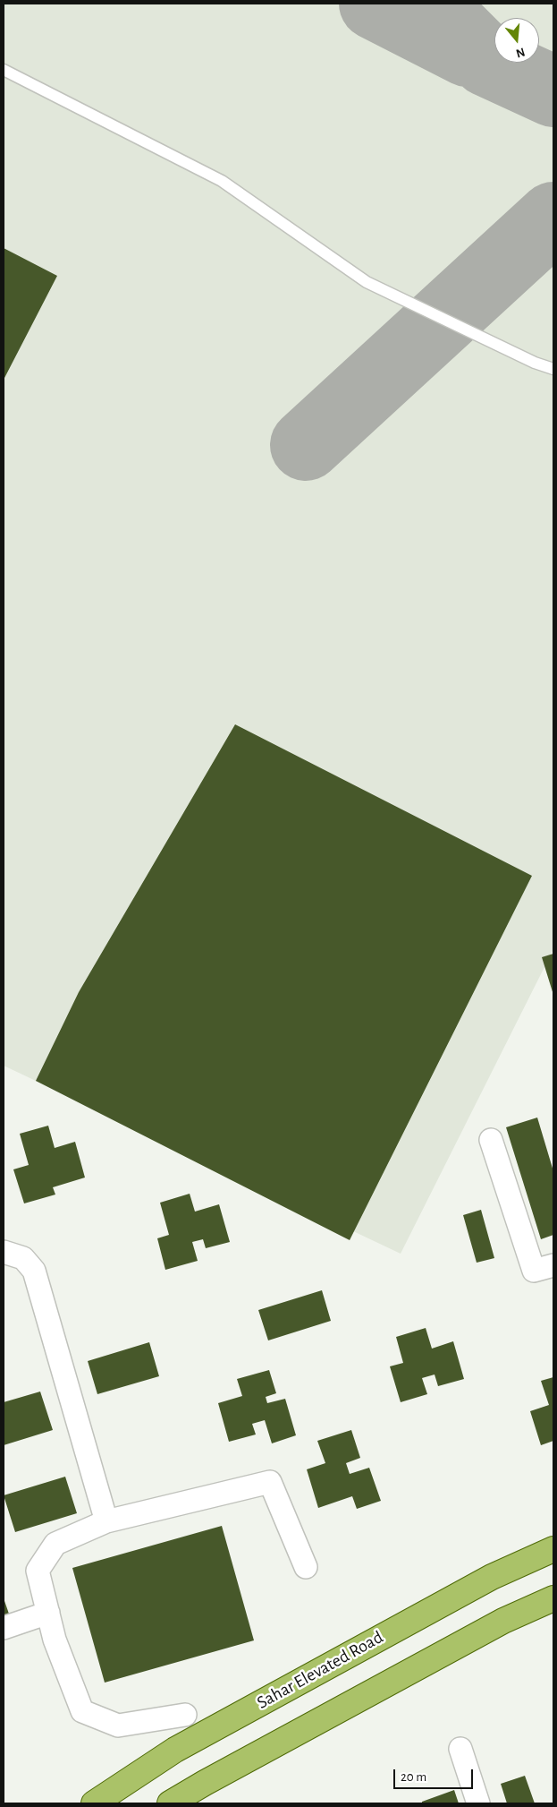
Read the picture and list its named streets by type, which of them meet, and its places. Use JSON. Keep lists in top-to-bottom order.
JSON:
{
  "streets": {
    "main road": ["Sahar Elevated Road"]
  },
  "scale_bar": "20 m",
  "north": "bottom"
}
